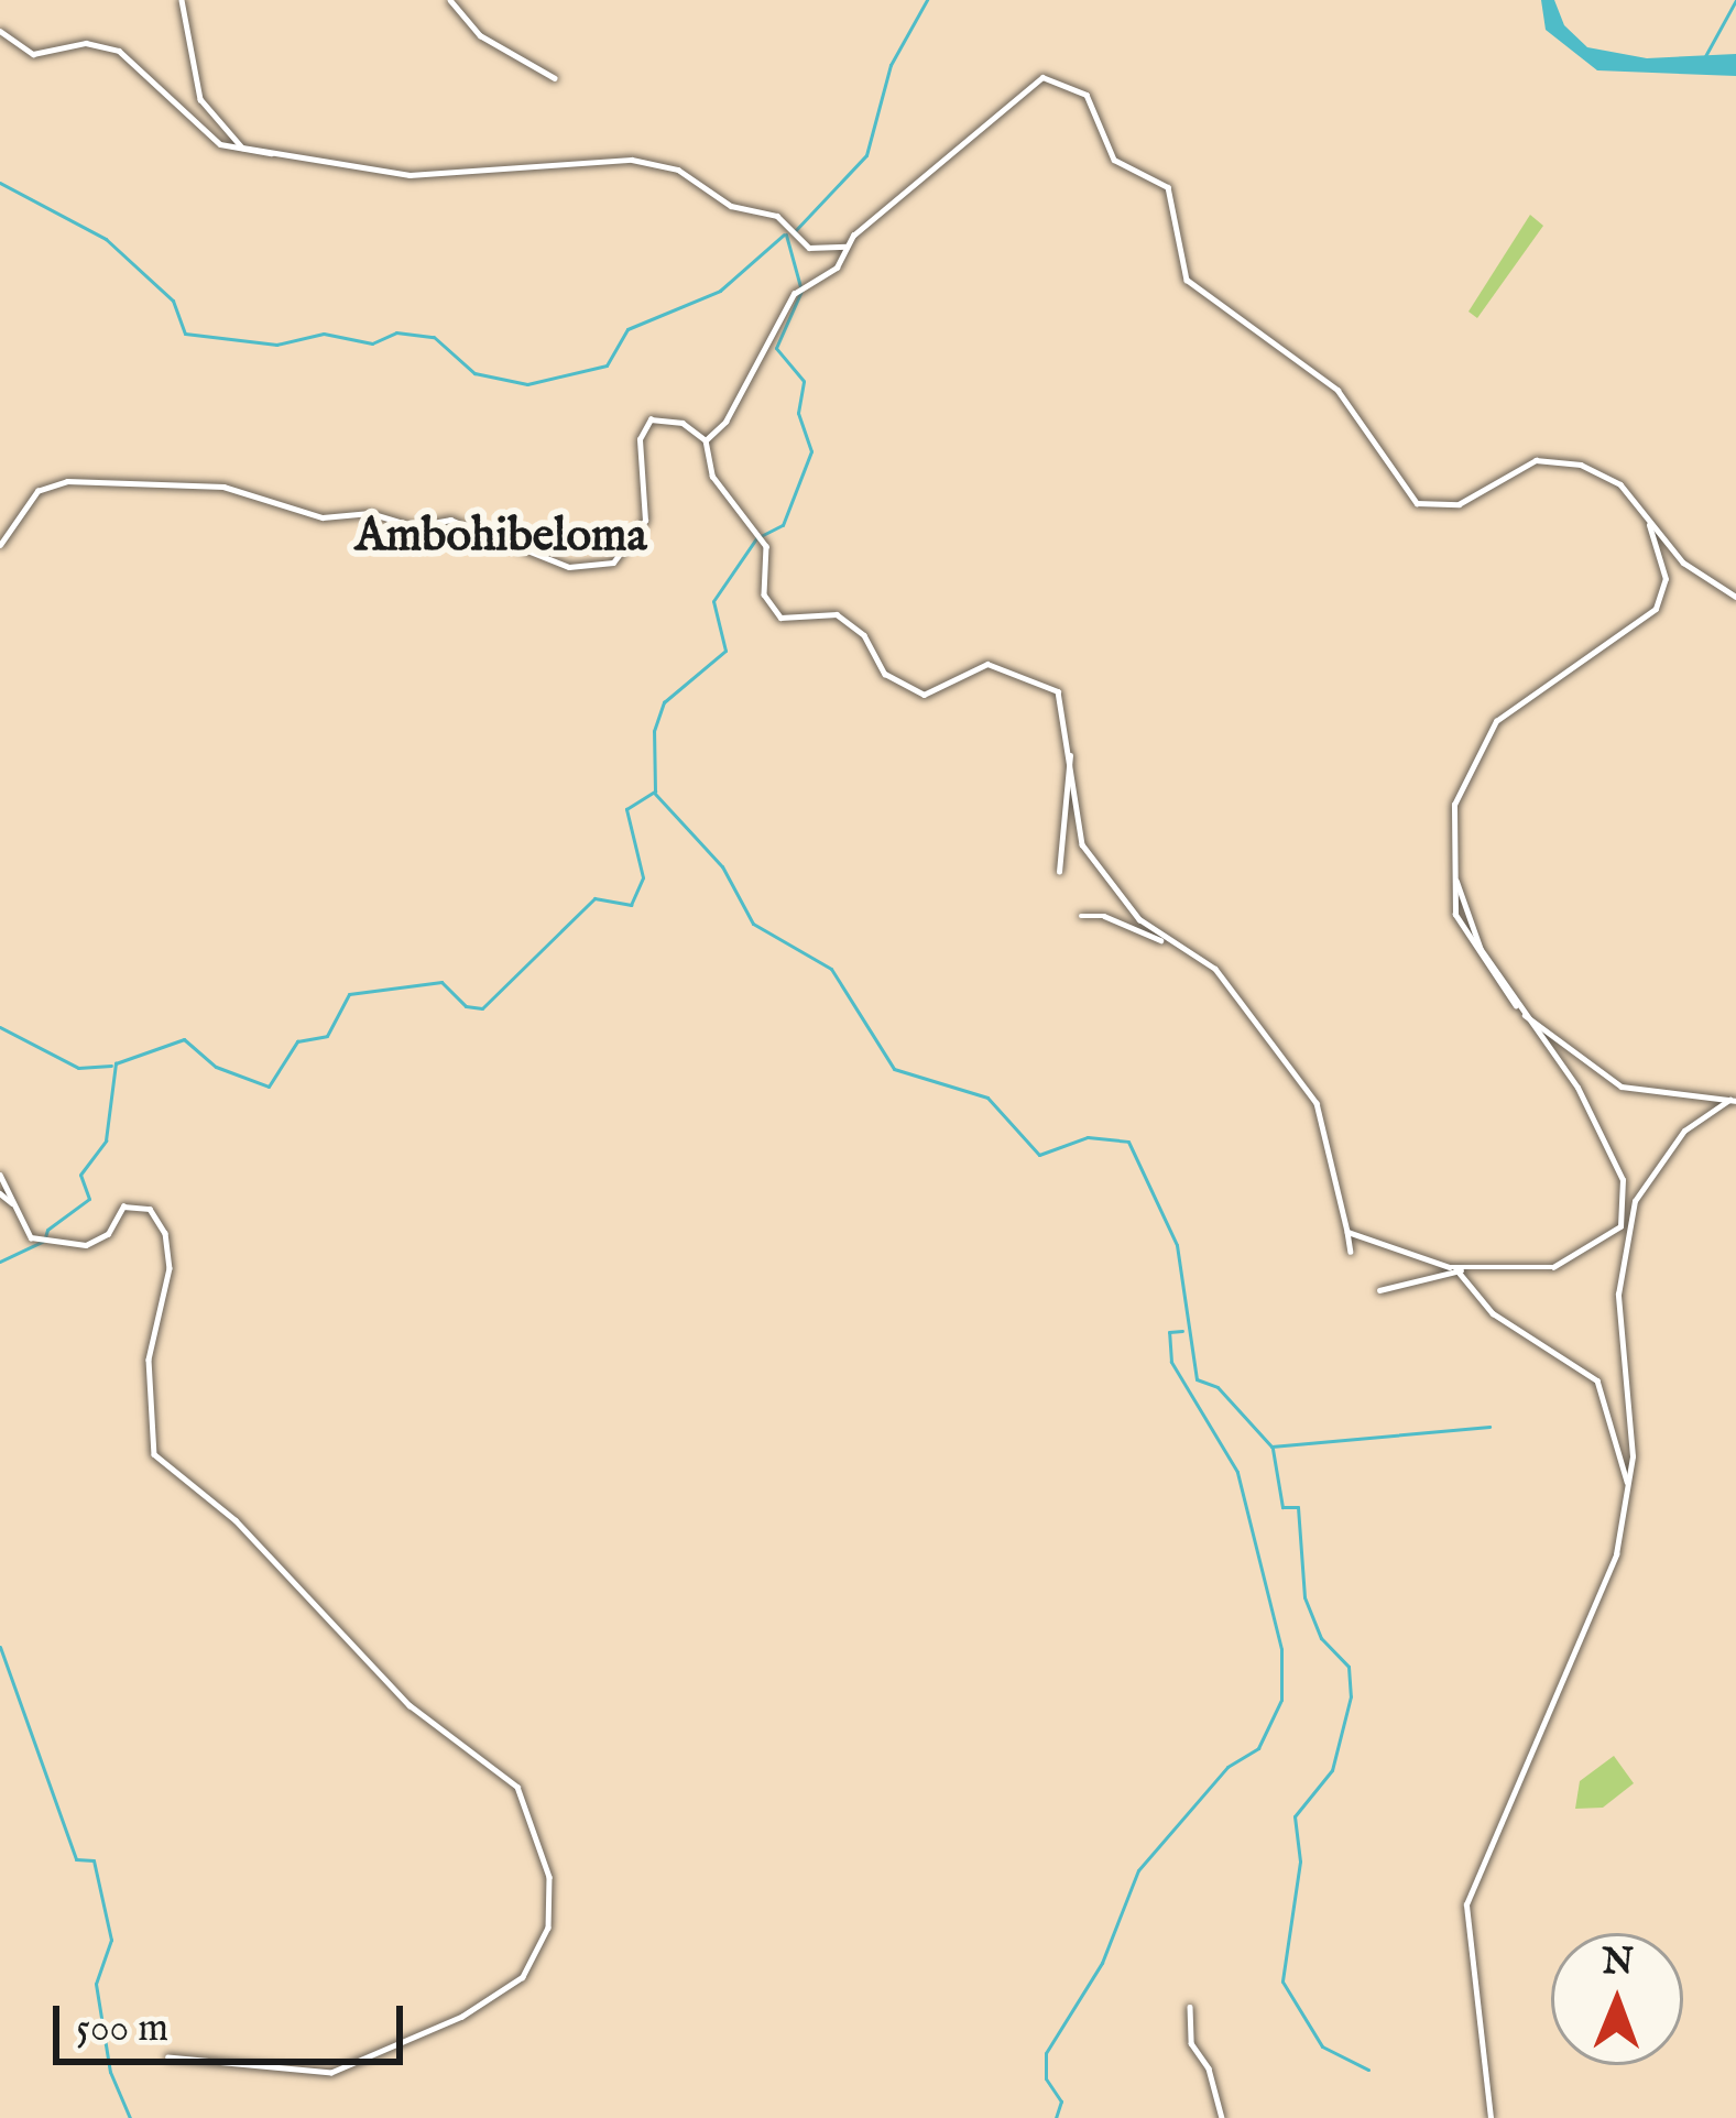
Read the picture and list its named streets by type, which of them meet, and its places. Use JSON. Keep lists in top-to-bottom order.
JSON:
{
  "districts": ["Ambohibeloma"],
  "scale_bar": "500 m",
  "north": "top"
}
